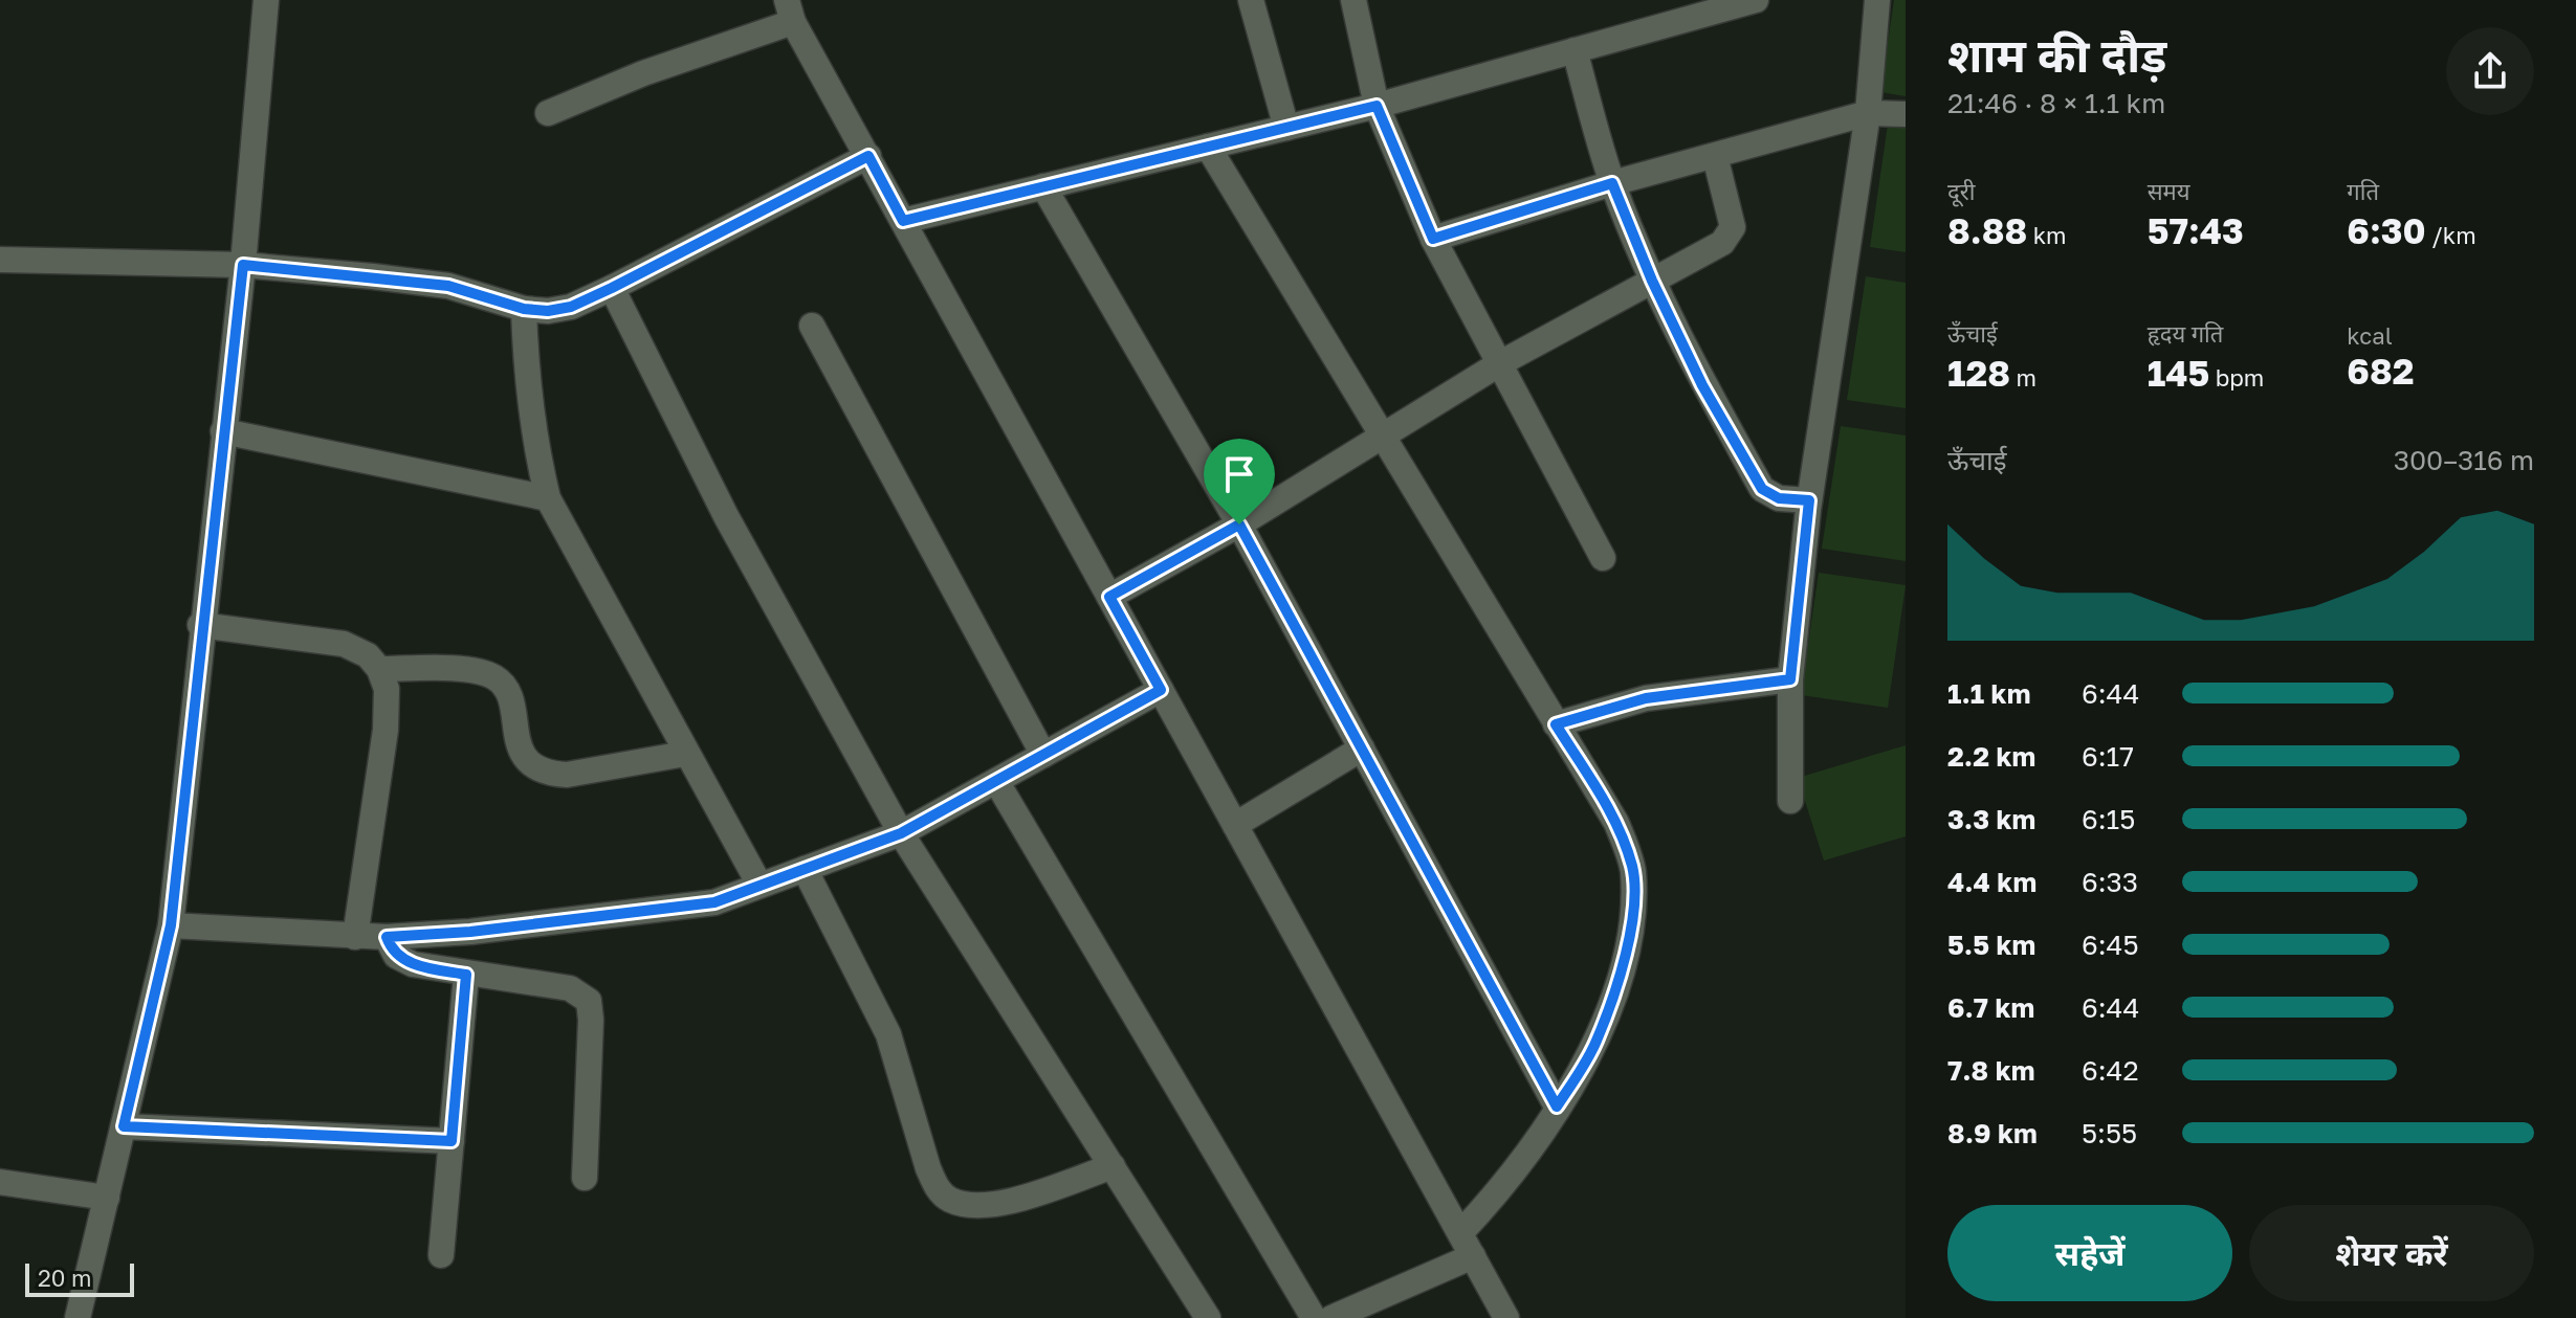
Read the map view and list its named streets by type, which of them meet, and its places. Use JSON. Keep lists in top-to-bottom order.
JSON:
{
  "scale_bar": "20 m",
  "page": {
    "heading": ["शाम की दौड़", "21:46 · 8 × 1.1 km"],
    "stats": [
      ["दूरी", "8.88 km"],
      ["समय", "57:43"],
      ["गति", "6:30 /km"],
      ["ऊँचाई", "128 m"],
      ["हृदय गति", "145 bpm"],
      ["kcal", "682"]
    ],
    "chart": ["ऊँचाई", "300–316 m"],
    "list": [
      {
        "name": "1.1 km",
        "note": "6:44"
      },
      {
        "name": "2.2 km",
        "note": "6:17"
      },
      {
        "name": "3.3 km",
        "note": "6:15"
      },
      {
        "name": "4.4 km",
        "note": "6:33"
      },
      {
        "name": "5.5 km",
        "note": "6:45"
      },
      {
        "name": "6.7 km",
        "note": "6:44"
      },
      {
        "name": "7.8 km",
        "note": "6:42"
      },
      {
        "name": "8.9 km",
        "note": "5:55"
      }
    ],
    "buttons": ["सहेजें", "शेयर करें"],
    "scale": "20 m"
  }
}
